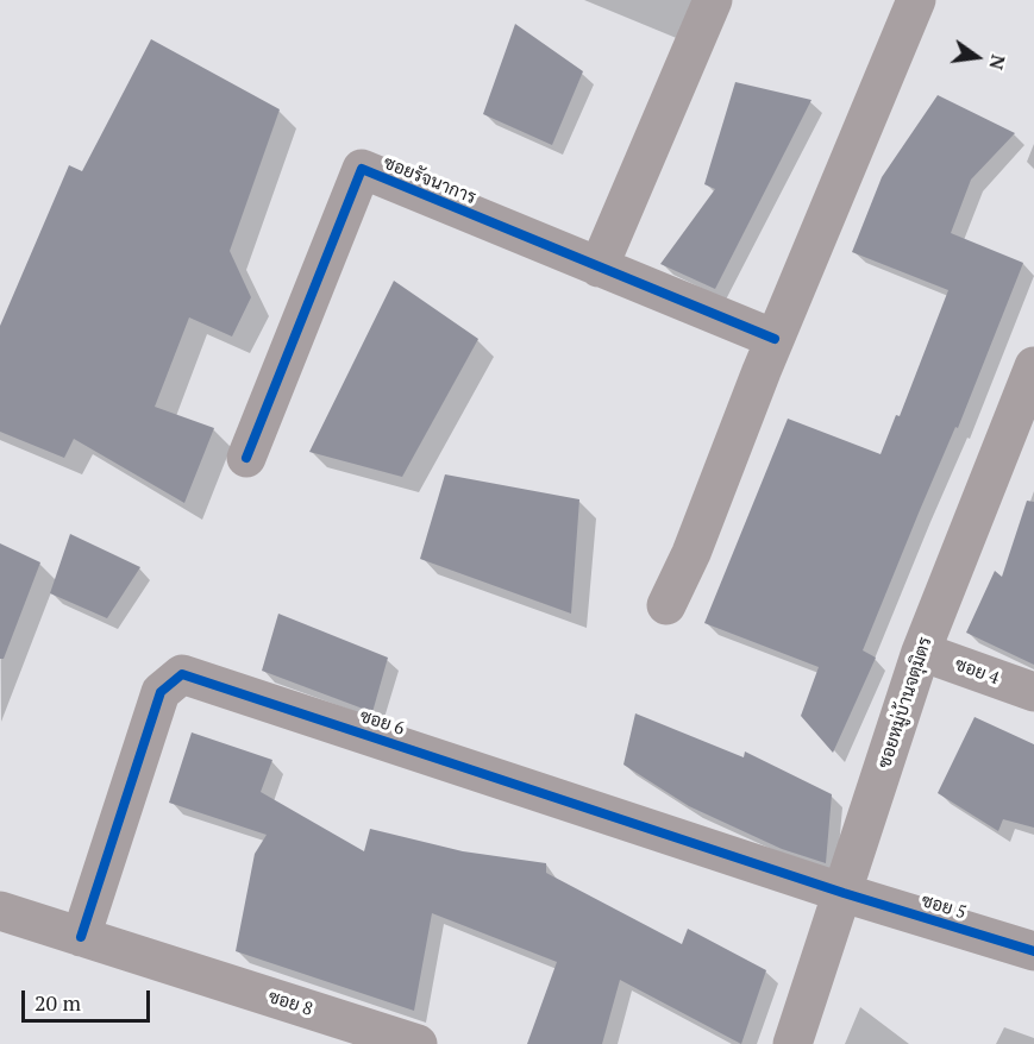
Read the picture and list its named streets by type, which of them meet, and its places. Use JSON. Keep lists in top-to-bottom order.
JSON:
{
  "streets": {
    "street": [
      "ซอยรัจนาการ",
      "ซอย 4",
      "ซอยหมู่บ้านจตุมิตร",
      "ซอย 6",
      "ซอย 5",
      "ซอย 8"
    ]
  },
  "crossings": [
    ["ซอย 4", "ซอยหมู่บ้านจตุมิตร"],
    ["ซอยหมู่บ้านจตุมิตร", "ซอย 6"],
    ["ซอยหมู่บ้านจตุมิตร", "ซอย 5"],
    ["ซอย 6", "ซอย 5"],
    ["ซอย 6", "ซอย 8"]
  ],
  "scale_bar": "20 m",
  "north": "right"
}
